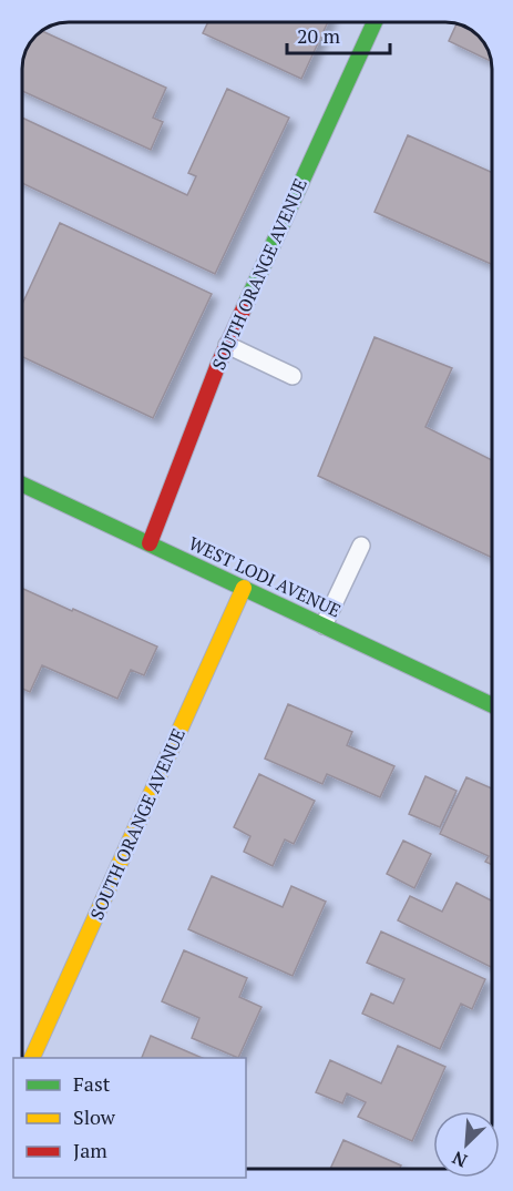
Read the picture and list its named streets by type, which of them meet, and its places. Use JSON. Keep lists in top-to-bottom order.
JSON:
{
  "streets": {
    "street": ["SOUTH ORANGE AVENUE", "WEST LODI AVENUE"]
  },
  "crossings": [
    ["SOUTH ORANGE AVENUE", "WEST LODI AVENUE"]
  ],
  "legend": ["Fast", "Slow", "Jam"],
  "scale_bar": "20 m",
  "north": "bottom left"
}
